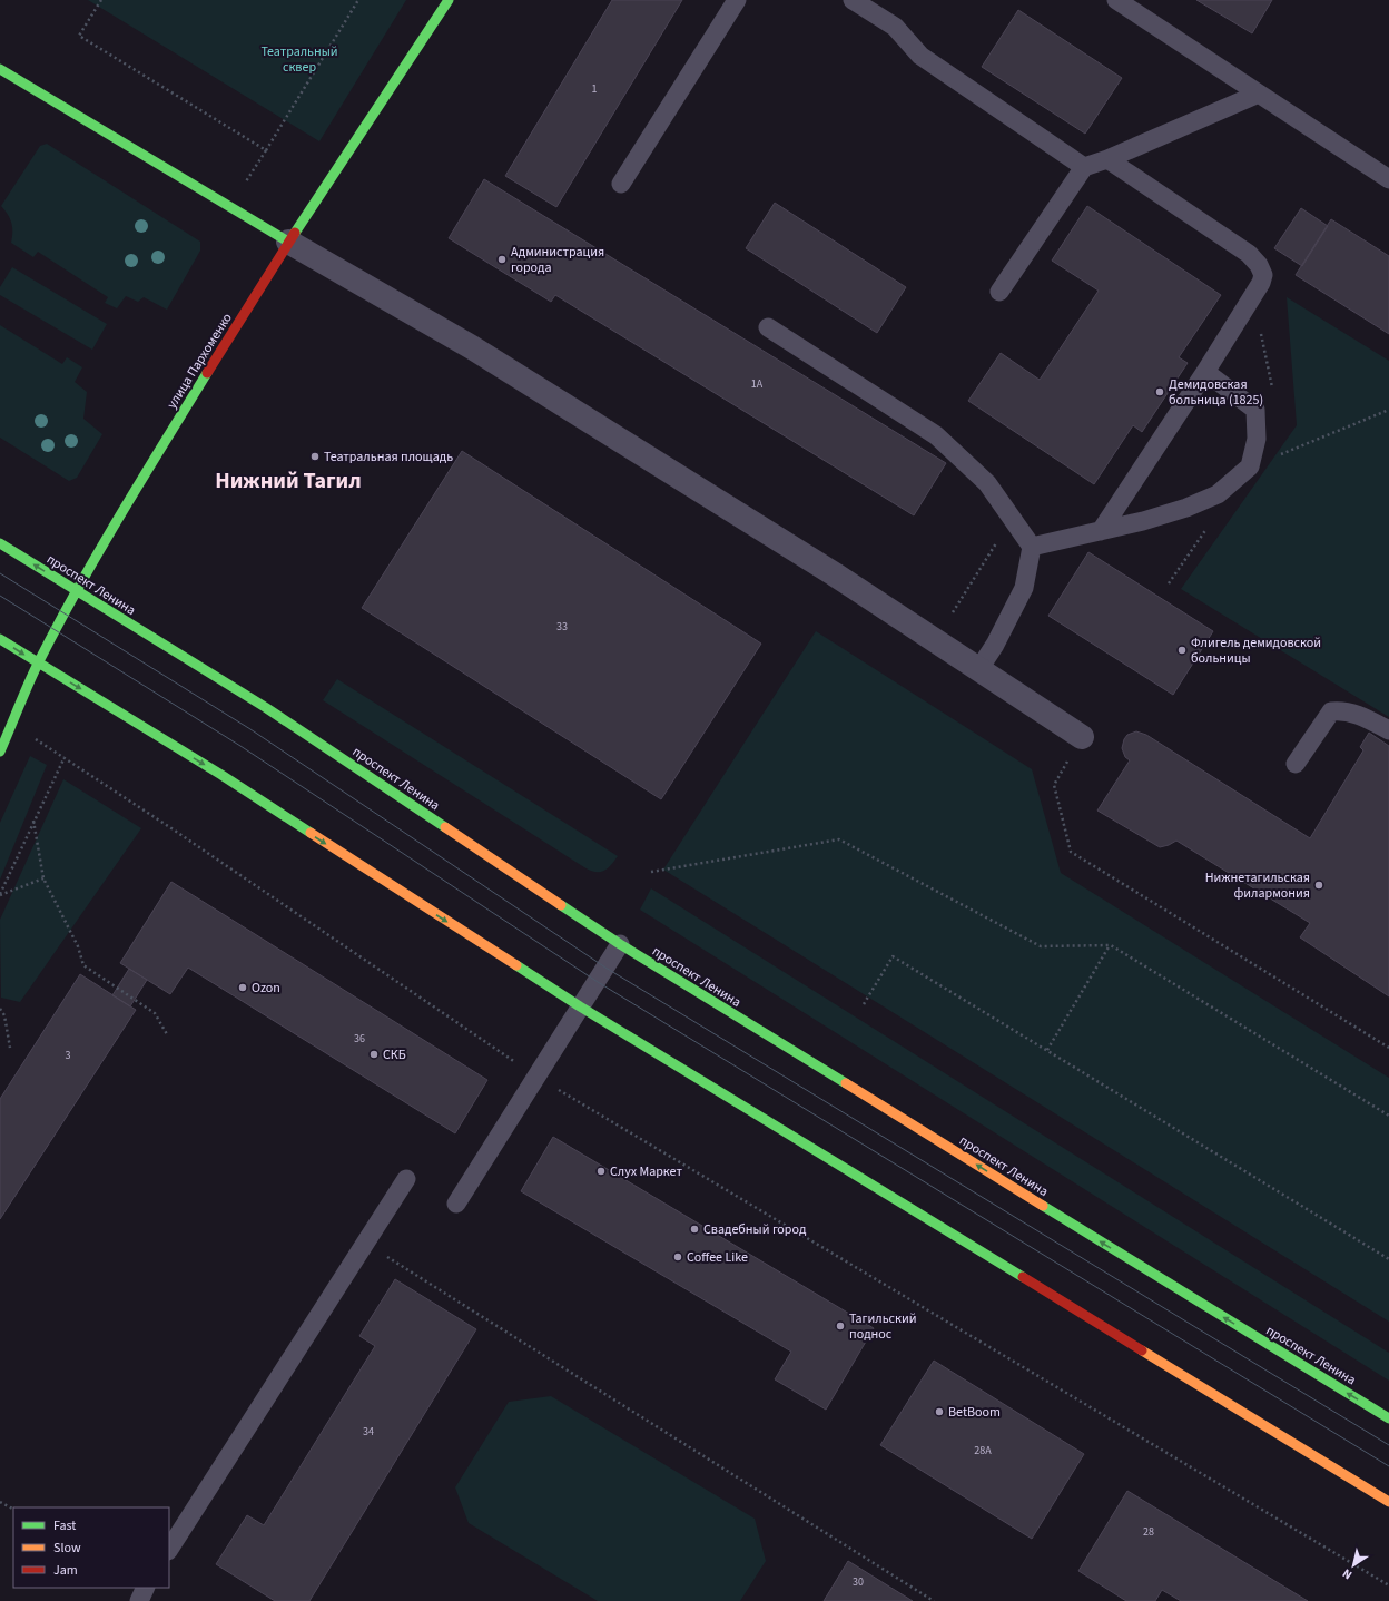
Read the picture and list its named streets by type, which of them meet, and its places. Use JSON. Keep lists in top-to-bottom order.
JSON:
{
  "streets": {
    "main road": ["улица Пархоменко", "проспект Ленина"]
  },
  "crossings": [
    ["улица Пархоменко", "проспект Ленина"]
  ],
  "districts": ["Нижний Тагил"],
  "parks": ["Театральный сквер"],
  "places": [
    "Администрация города",
    "Демидовская больница (1825)",
    "Театральная площадь",
    "Флигель демидовской больницы",
    "Нижнетагильская филармония",
    "Ozon",
    "СКБ",
    "Слух Маркет",
    "Свадебный город",
    "Coffee Like",
    "Тагильский поднос",
    "BetBoom"
  ],
  "house_numbers": [
    "1",
    "1А",
    "33",
    "36",
    "3",
    "34",
    "28А",
    "28",
    "30"
  ],
  "legend": ["Fast", "Slow", "Jam"],
  "north": "bottom left"
}
